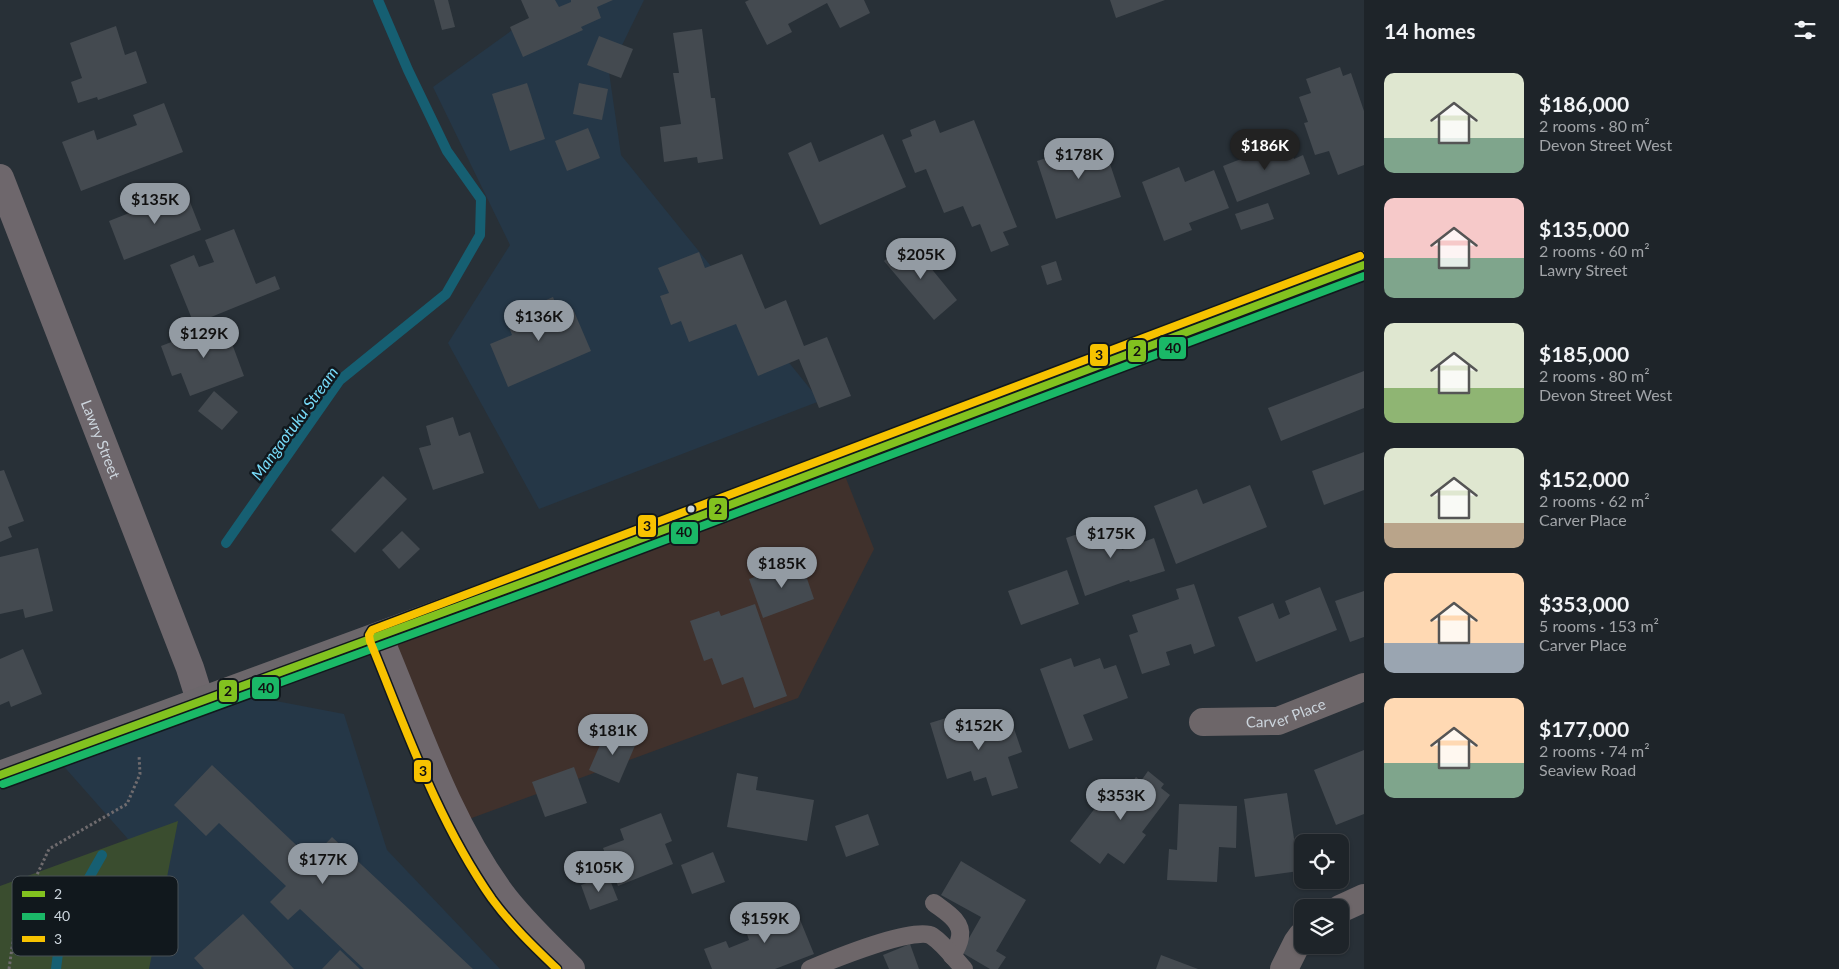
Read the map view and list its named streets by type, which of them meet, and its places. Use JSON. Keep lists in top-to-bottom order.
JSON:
{
  "streets": {
    "street": ["Lawry Street", "Carver Place"]
  },
  "water": ["Mangaotuku Stream"],
  "lines": ["transit line 3", "transit line 2", "transit line 40"],
  "legend": ["2", "40", "3"],
  "page": {
    "heading": "14 homes",
    "list": [
      {
        "name": "$186,000",
        "note": "2 rooms · 80 m² · Devon Street West"
      },
      {
        "name": "$135,000",
        "note": "2 rooms · 60 m² · Lawry Street"
      },
      {
        "name": "$185,000",
        "note": "2 rooms · 80 m² · Devon Street West"
      },
      {
        "name": "$152,000",
        "note": "2 rooms · 62 m² · Carver Place"
      },
      {
        "name": "$353,000",
        "note": "5 rooms · 153 m² · Carver Place"
      },
      {
        "name": "$177,000",
        "note": "2 rooms · 74 m² · Seaview Road"
      }
    ],
    "price": [
      "$186K",
      "$178K",
      "$135K",
      "$205K",
      "$136K",
      "$129K",
      "$175K",
      "$185K",
      "$152K",
      "$181K",
      "$353K",
      "$177K",
      "$105K",
      "$159K"
    ]
  }
}
